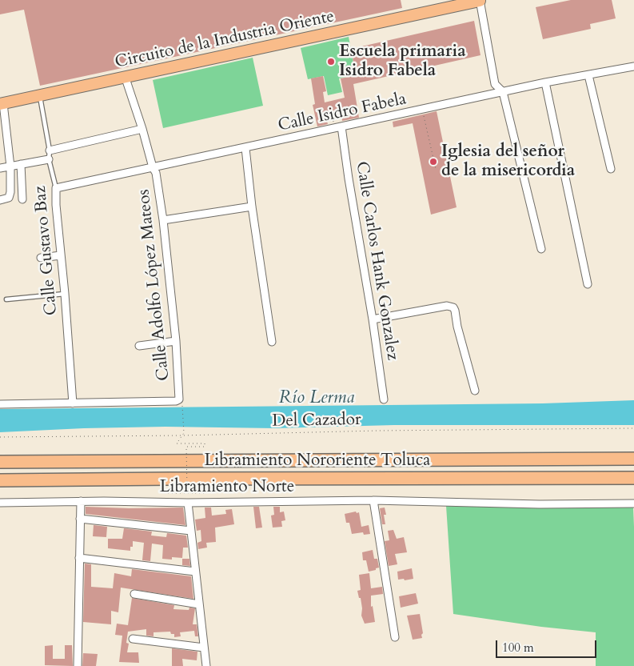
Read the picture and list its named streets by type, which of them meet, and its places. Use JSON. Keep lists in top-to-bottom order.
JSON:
{
  "streets": {
    "highway": ["Circuito de la Industria Oriente", "Libramiento Nororiente Toluca"],
    "street": [
      "Calle Isidro Fabela",
      "Calle Gustavo Baz",
      "Calle Carlos Hank Gonzalez",
      "Calle Adolfo López Mateos",
      "Libramiento Norte"
    ],
    "path": ["Del Cazador"]
  },
  "crossings": [
    ["Circuito de la Industria Oriente", "Calle Gustavo Baz"],
    ["Circuito de la Industria Oriente", "Calle Adolfo López Mateos"],
    ["Calle Isidro Fabela", "Calle Gustavo Baz"],
    ["Calle Isidro Fabela", "Calle Carlos Hank Gonzalez"],
    ["Calle Isidro Fabela", "Calle Adolfo López Mateos"]
  ],
  "water": ["Río Lerma"],
  "places": ["Escuela primaria Isidro Fabela", "Iglesia del señor de la misericordia"],
  "scale_bar": "100 m"
}
